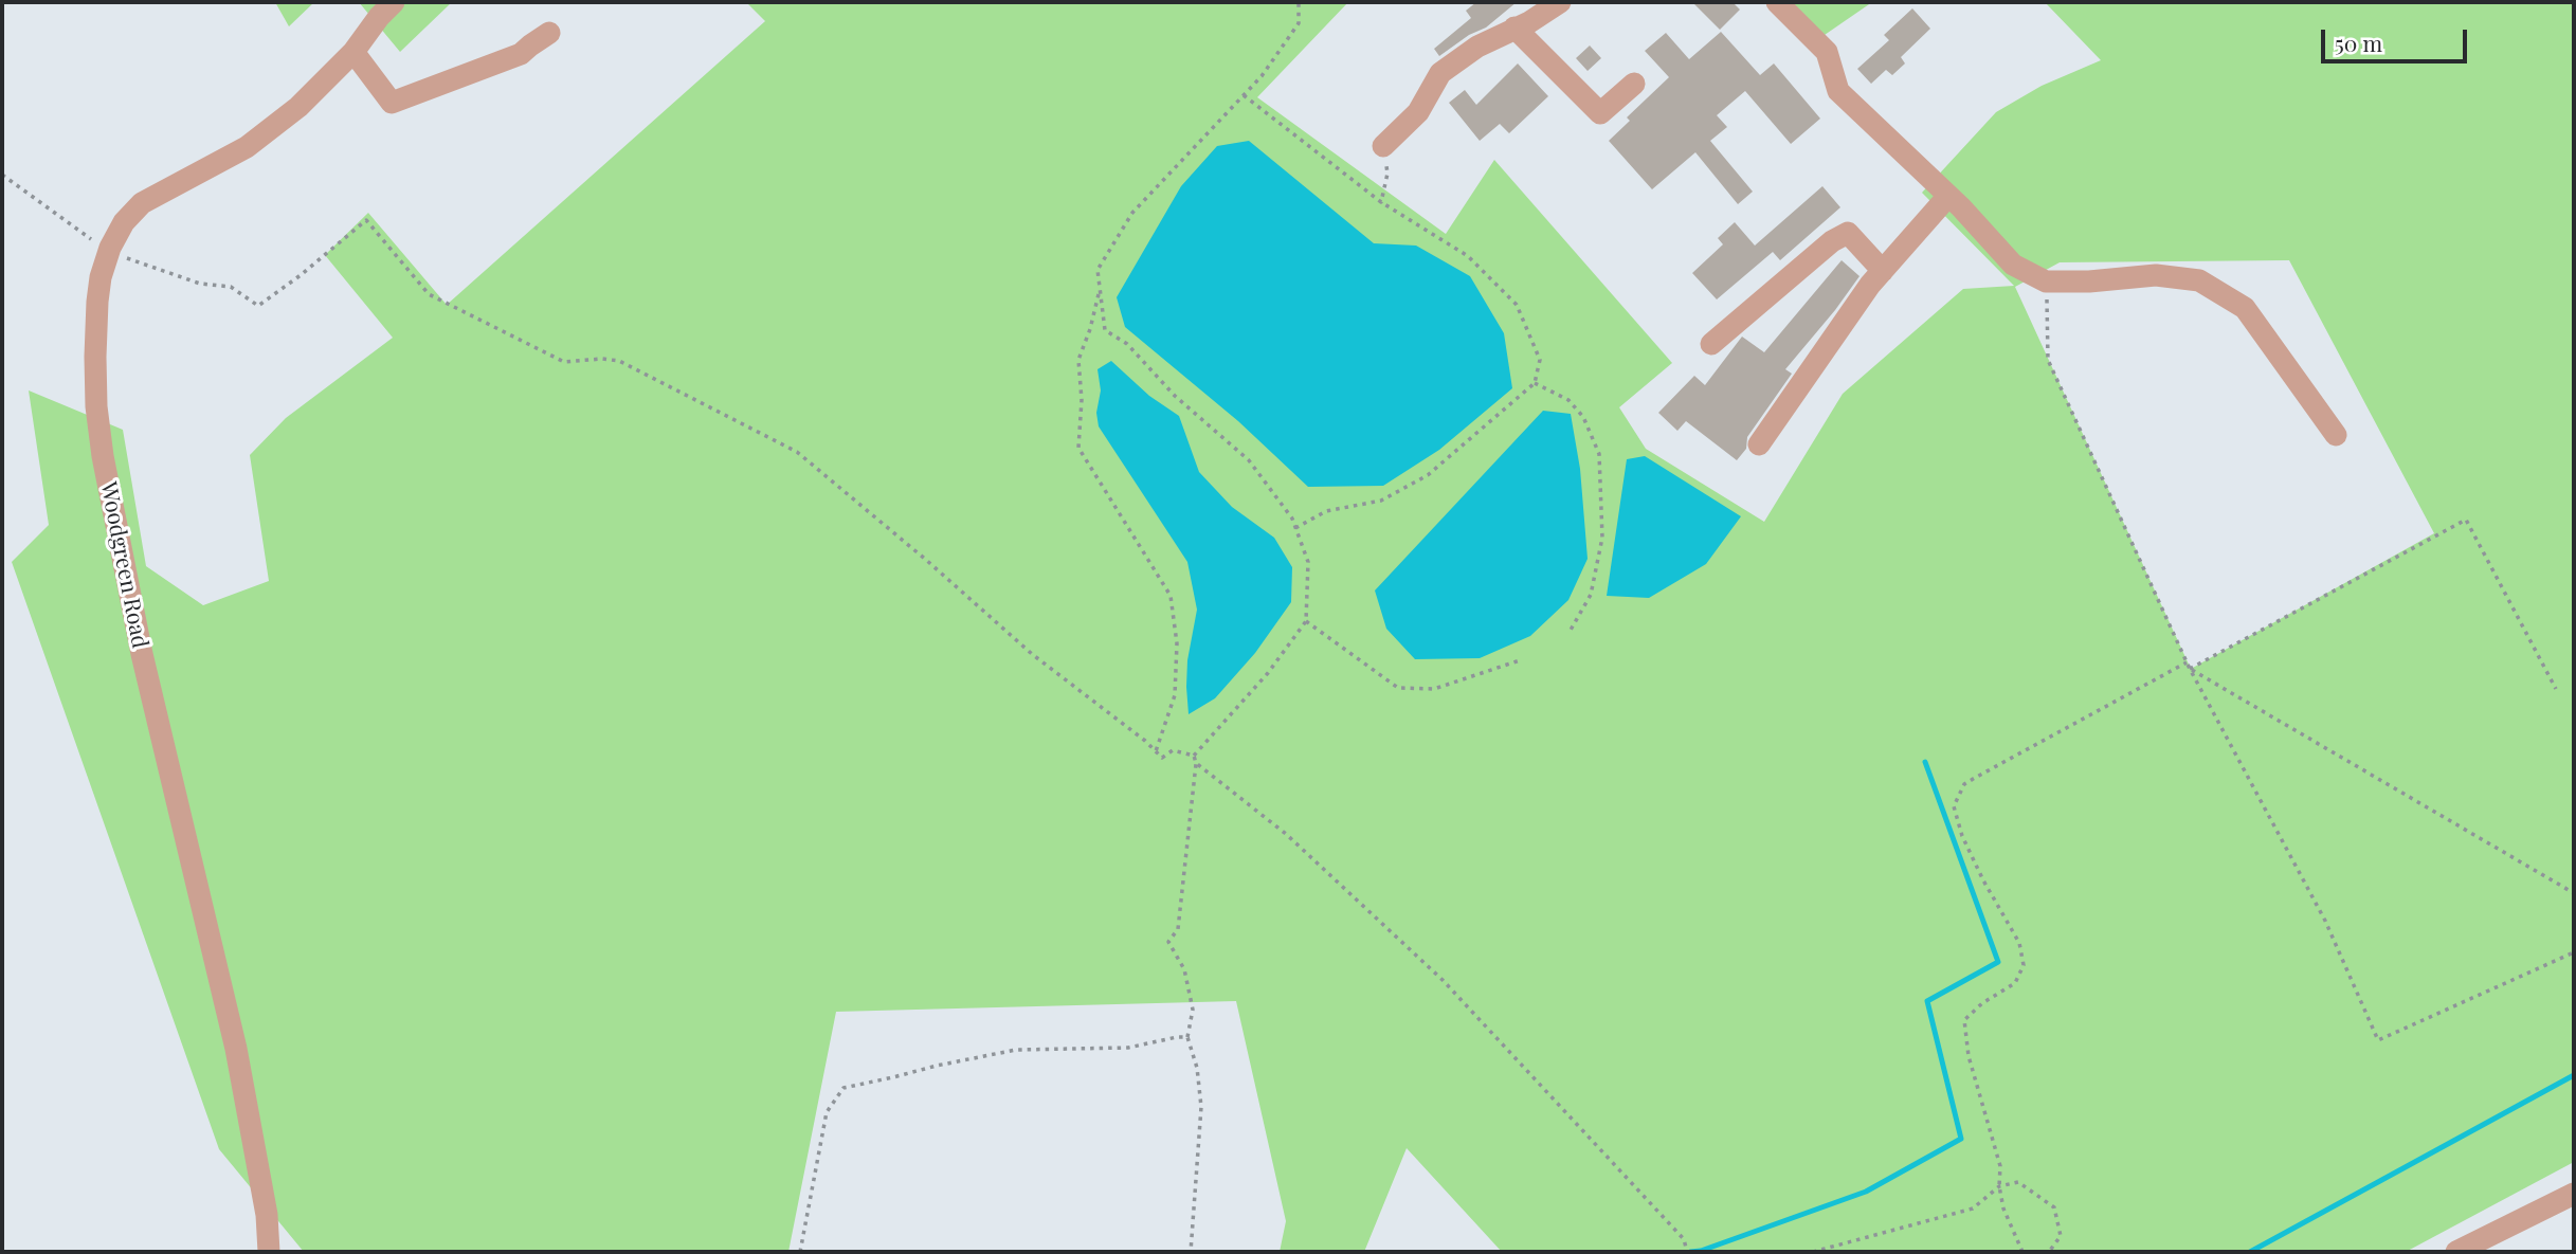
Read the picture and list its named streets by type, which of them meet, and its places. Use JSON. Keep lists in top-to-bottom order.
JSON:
{
  "streets": {
    "street": ["Woodgreen Road"]
  },
  "scale_bar": "50 m"
}
